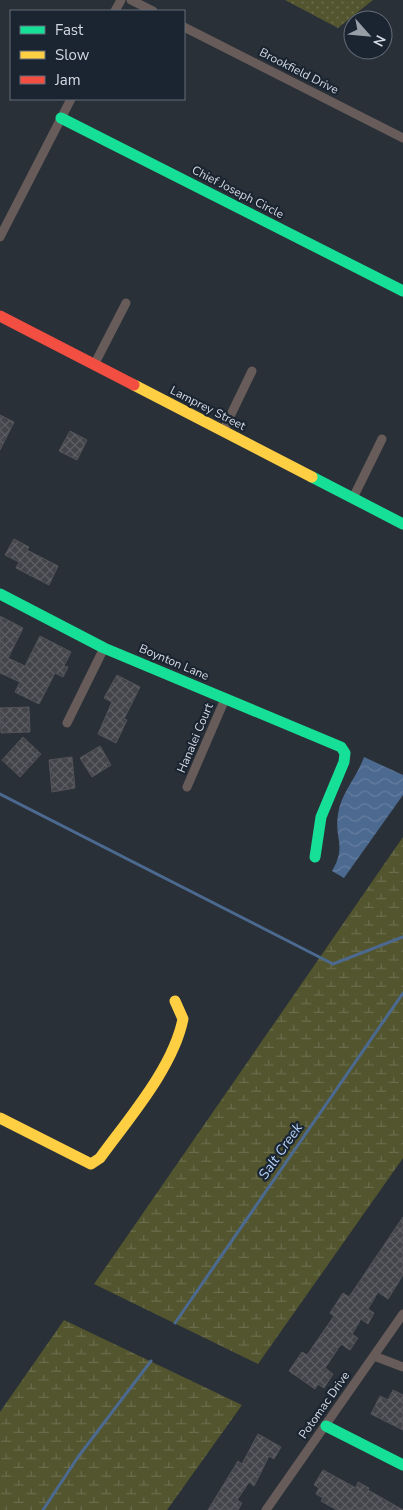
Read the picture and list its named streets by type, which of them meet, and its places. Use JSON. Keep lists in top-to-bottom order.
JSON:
{
  "streets": {
    "street": [
      "Brookfield Drive",
      "Chief Joseph Circle",
      "Lamprey Street",
      "Boynton Lane",
      "Hanalei Court",
      "Potomac Drive"
    ]
  },
  "crossings": [
    ["Boynton Lane", "Hanalei Court"]
  ],
  "water": ["Salt Creek"],
  "legend": ["Fast", "Slow", "Jam"],
  "north": "bottom right"
}
